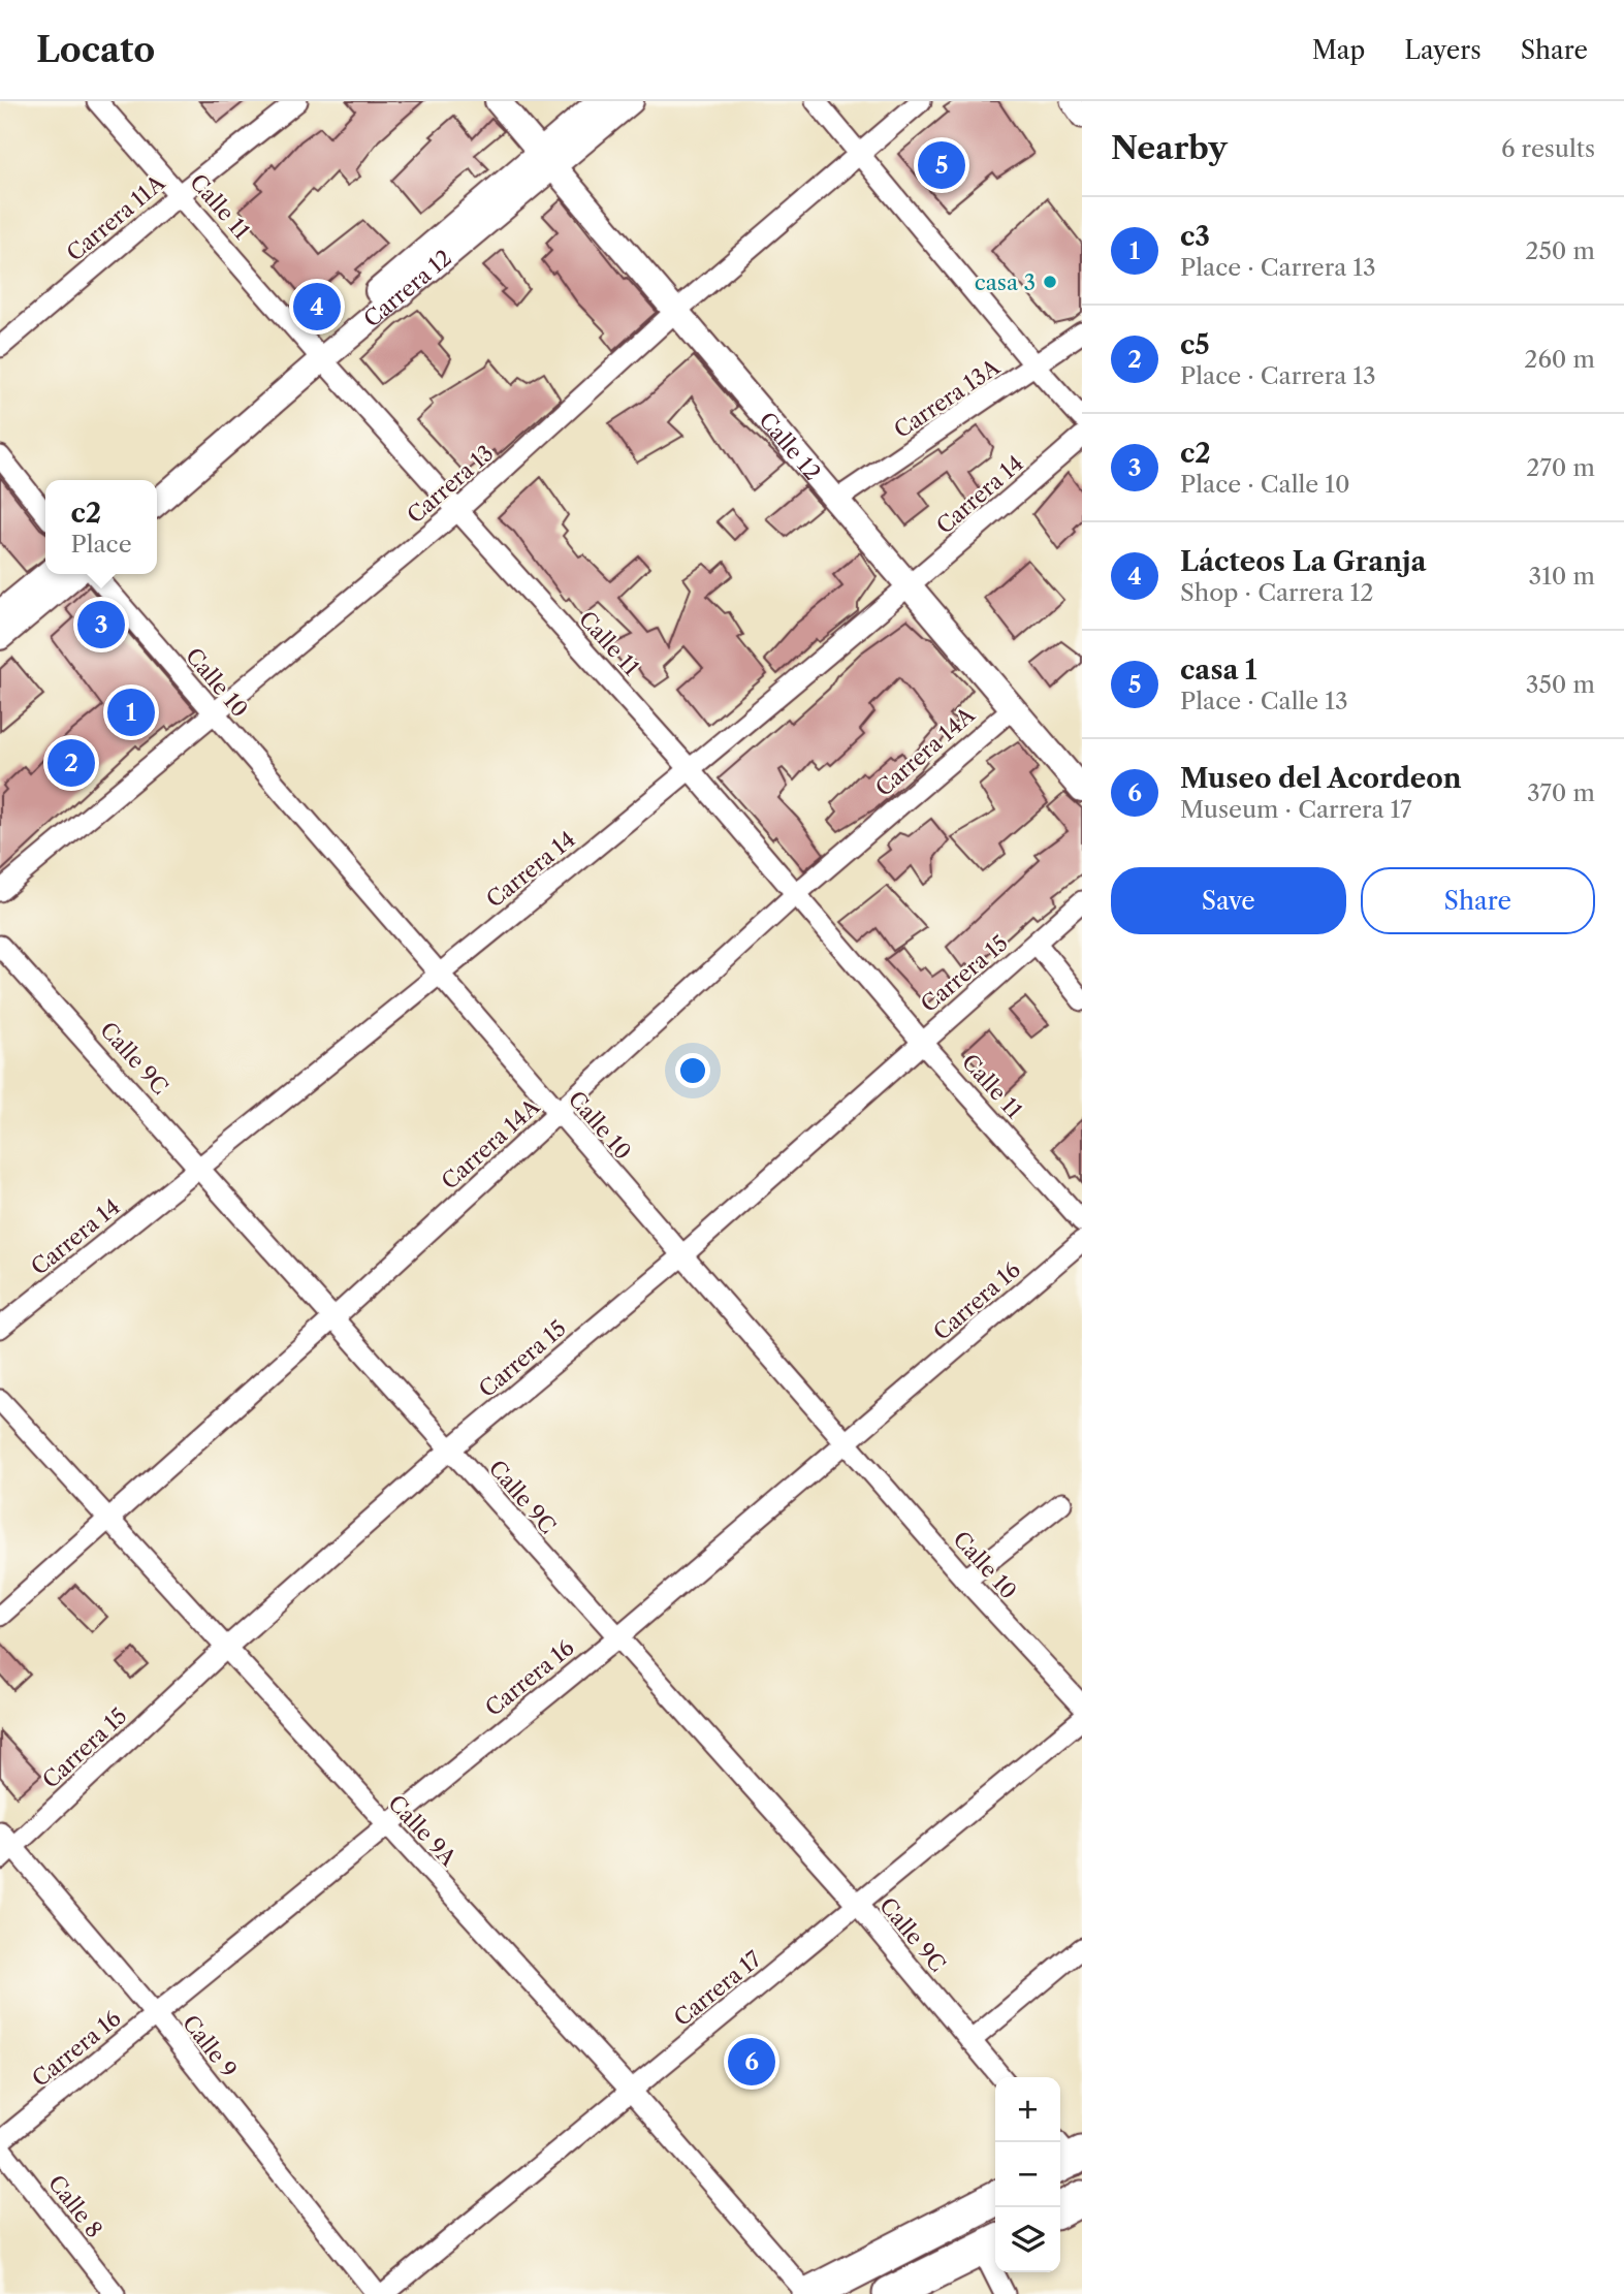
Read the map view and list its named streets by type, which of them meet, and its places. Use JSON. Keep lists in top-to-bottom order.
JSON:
{
  "streets": {
    "street": [
      "Calle 11",
      "Carrera 11A",
      "Carrera 12",
      "Carrera 13A",
      "Calle 12",
      "Carrera 13",
      "Carrera 14",
      "Calle 10",
      "Carrera 14A",
      "Carrera 15",
      "Calle 9C",
      "Carrera 16",
      "Calle 9A",
      "Carrera 17",
      "Calle 9",
      "Calle 8"
    ]
  },
  "crossings": [
    ["Calle 11", "Carrera 11A"],
    ["Calle 11", "Carrera 12"],
    ["Calle 11", "Carrera 13"],
    ["Calle 11", "Carrera 14"],
    ["Calle 11", "Carrera 14A"],
    ["Calle 11", "Carrera 15"],
    ["Carrera 12", "Calle 12"],
    ["Carrera 13A", "Calle 12"],
    ["Calle 12", "Carrera 13"],
    ["Calle 12", "Carrera 14"],
    ["Calle 12", "Carrera 14A"],
    ["Carrera 13", "Calle 10"],
    ["Carrera 14", "Calle 10"],
    ["Carrera 14", "Calle 9C"],
    ["Calle 10", "Carrera 14A"],
    ["Calle 10", "Carrera 15"],
    ["Calle 10", "Carrera 16"],
    ["Carrera 14A", "Calle 9C"],
    ["Carrera 14A", "Calle 9A"],
    ["Carrera 15", "Calle 9C"],
    ["Carrera 15", "Calle 9A"],
    ["Carrera 15", "Calle 9"],
    ["Calle 9C", "Carrera 16"],
    ["Calle 9C", "Carrera 17"],
    ["Carrera 16", "Calle 9A"],
    ["Carrera 16", "Calle 9"],
    ["Carrera 16", "Calle 8"],
    ["Calle 9A", "Carrera 17"]
  ],
  "places": ["casa 3"],
  "page": {
    "header": "Locato",
    "nav": ["Map", "Layers", "Share"],
    "heading": ["Nearby", "6 results"],
    "pins": [
      "5",
      "4",
      "3",
      "1",
      "2",
      "6"
    ],
    "list": [
      {
        "mark": "1",
        "name": "c3",
        "note": "Place · Carrera 13",
        "value": "250 m"
      },
      {
        "mark": "2",
        "name": "c5",
        "note": "Place · Carrera 13",
        "value": "260 m"
      },
      {
        "mark": "3",
        "name": "c2",
        "note": "Place · Calle 10",
        "value": "270 m"
      },
      {
        "mark": "4",
        "name": "Lácteos La Granja",
        "note": "Shop · Carrera 12",
        "value": "310 m"
      },
      {
        "mark": "5",
        "name": "casa 1",
        "note": "Place · Calle 13",
        "value": "350 m"
      },
      {
        "mark": "6",
        "name": "Museo del Acordeon",
        "note": "Museum · Carrera 17",
        "value": "370 m"
      }
    ],
    "popup": ["c2", "Place"],
    "buttons": ["Save", "Share"],
    "map_buttons": ["+", "−"]
  }
}
